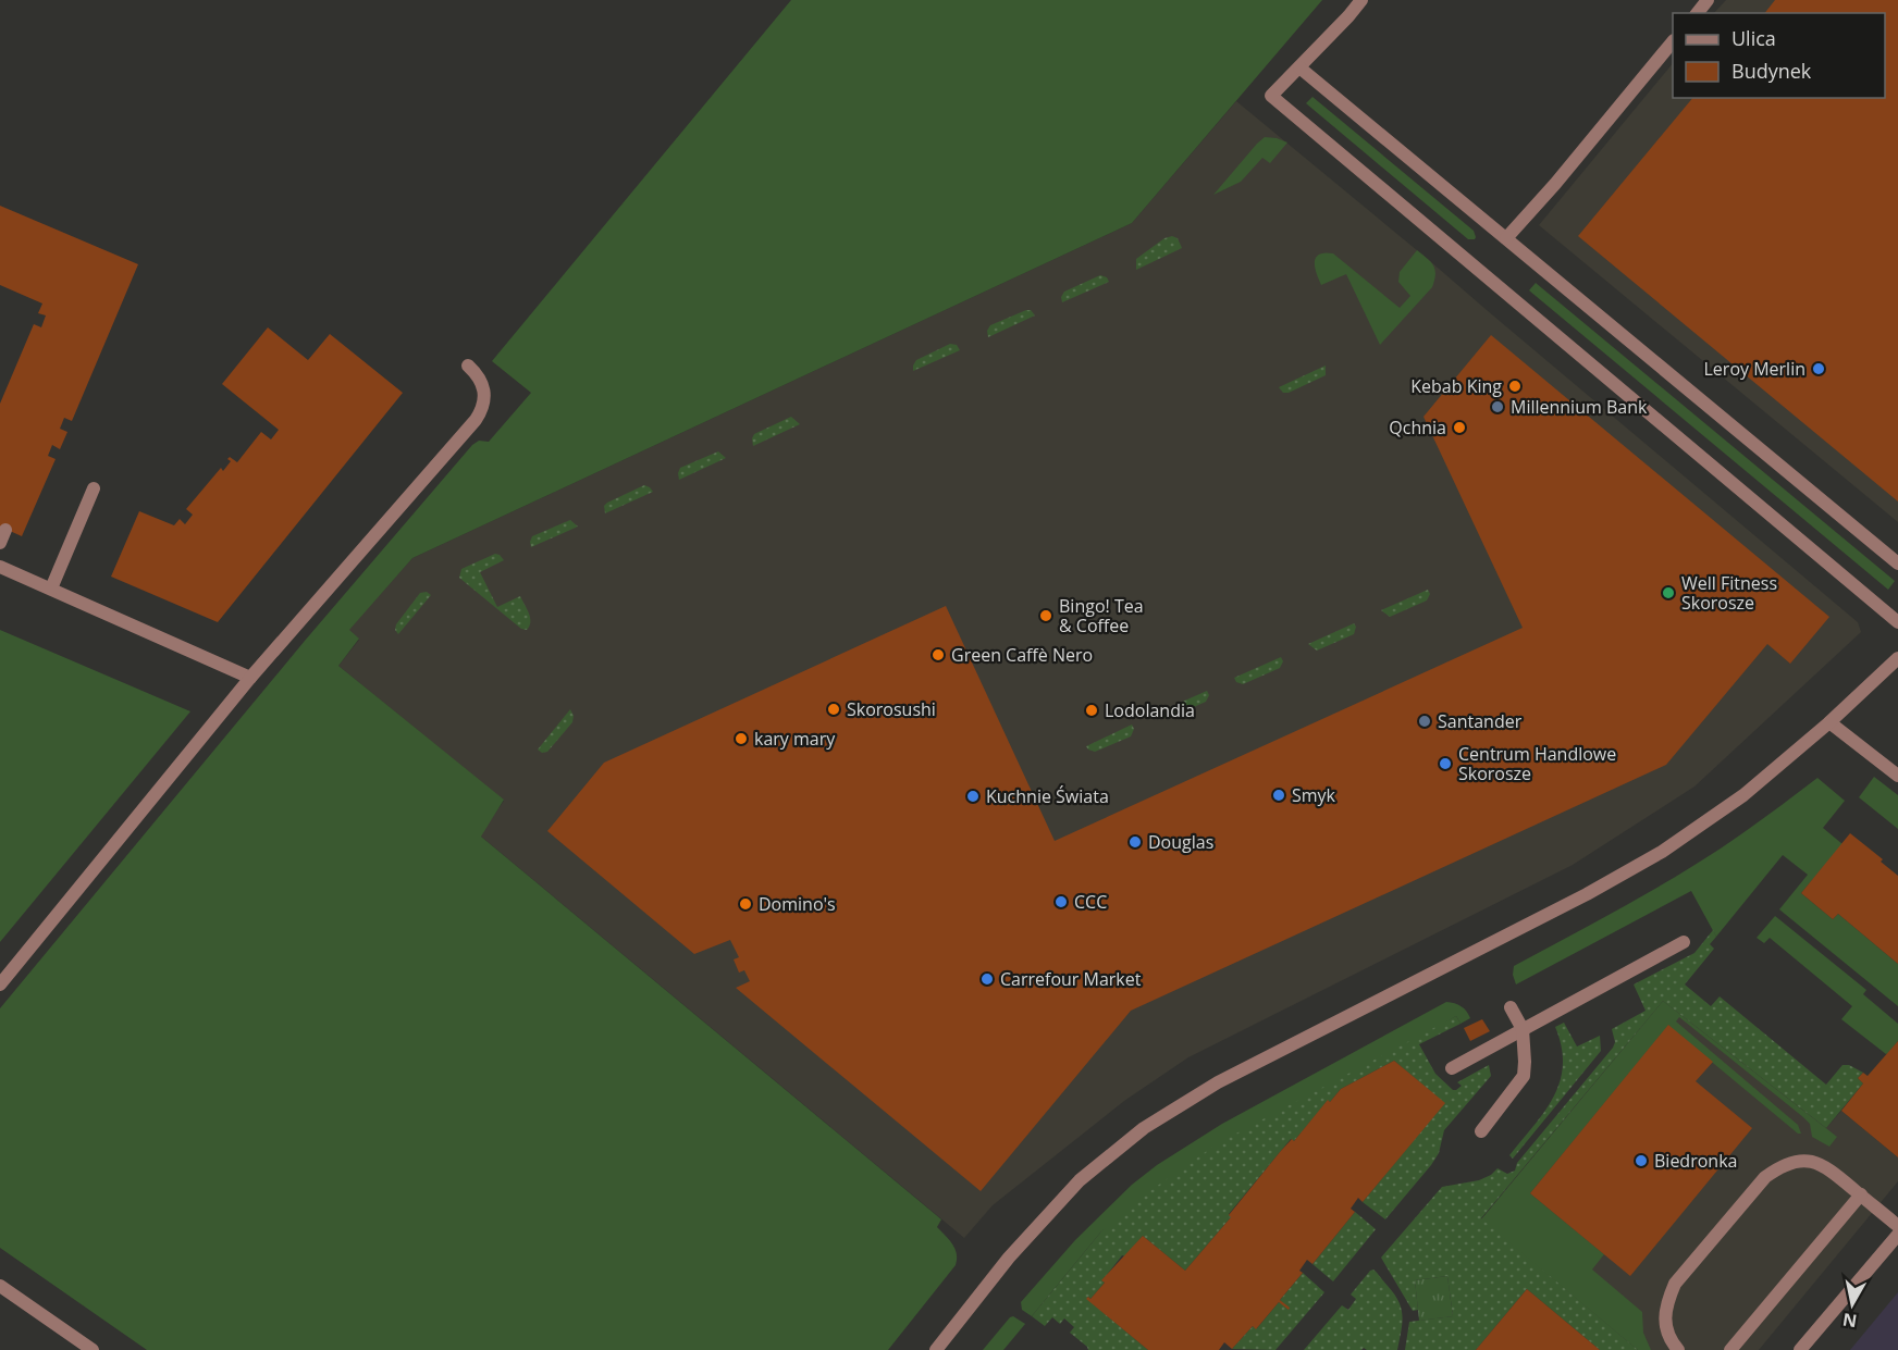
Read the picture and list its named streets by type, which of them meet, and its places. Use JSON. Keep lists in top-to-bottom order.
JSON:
{
  "places": [
    "Leroy Merlin",
    "Kebab King",
    "Millennium Bank",
    "Qchnia",
    "Well Fitness Skorosze",
    "Bingo! Tea & Coffee",
    "Green Caffè Nero",
    "Skorosushi",
    "Lodolandia",
    "Santander",
    "kary mary",
    "Centrum Handlowe Skorosze",
    "Smyk",
    "Kuchnie Świata",
    "Douglas",
    "CCC",
    "Domino's",
    "Carrefour Market",
    "Biedronka"
  ],
  "legend": ["Ulica", "Budynek"],
  "north": "bottom"
}
